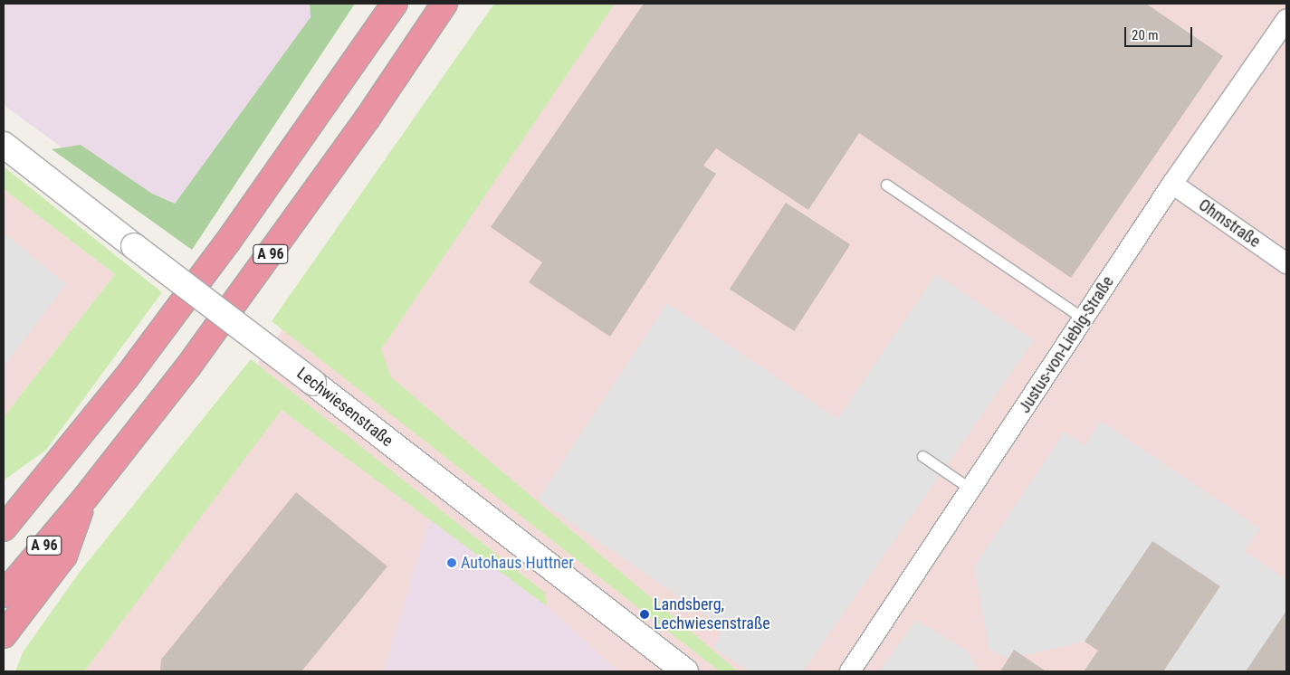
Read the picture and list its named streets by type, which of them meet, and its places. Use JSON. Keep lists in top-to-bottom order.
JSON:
{
  "streets": {
    "highway": ["A 96"],
    "street": ["Ohmstraße", "Justus-von-Liebig-Straße", "Lechwiesenstraße"]
  },
  "crossings": [
    ["Ohmstraße", "Justus-von-Liebig-Straße"]
  ],
  "places": ["Autohaus Huttner", "Landsberg, Lechwiesenstraße"],
  "scale_bar": "20 m"
}
